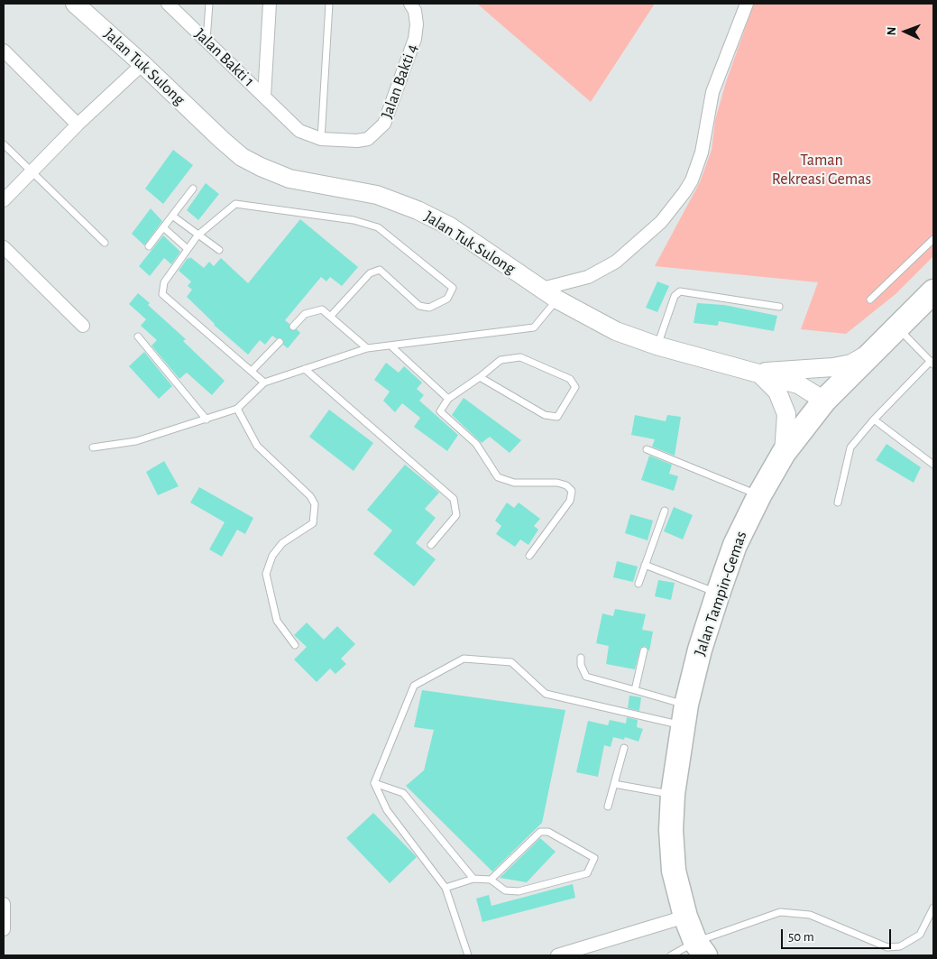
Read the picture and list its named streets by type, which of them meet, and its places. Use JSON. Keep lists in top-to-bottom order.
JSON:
{
  "streets": {
    "highway": ["Jalan Tampin-Gemas"],
    "street": ["Jalan Bakti 1", "Jalan Tuk Sulong", "Jalan Bakti 4"]
  },
  "crossings": [
    ["Jalan Bakti 1", "Jalan Bakti 4"],
    ["Jalan Tuk Sulong", "Jalan Tampin-Gemas"]
  ],
  "parks": ["Taman Rekreasi Gemas"],
  "scale_bar": "50 m",
  "north": "left"
}
